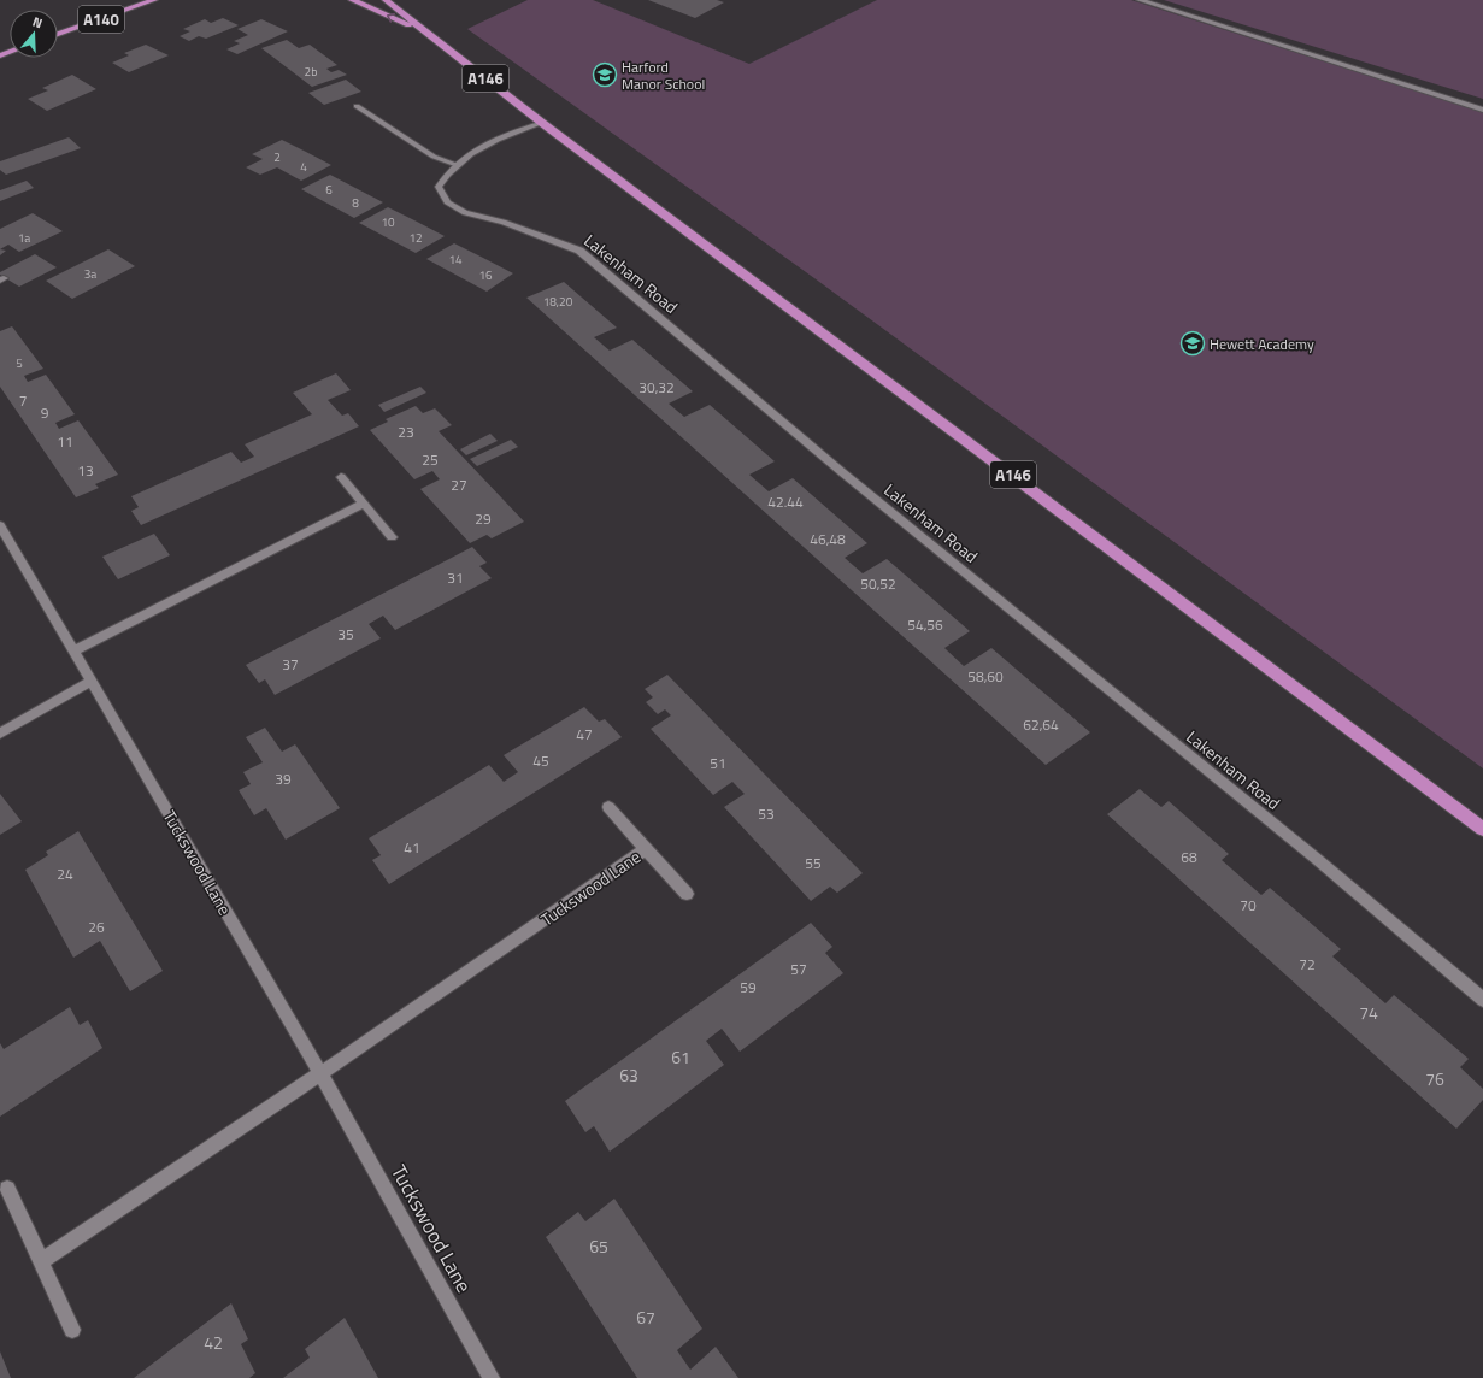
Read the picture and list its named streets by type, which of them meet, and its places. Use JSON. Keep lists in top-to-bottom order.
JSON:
{
  "streets": {
    "highway": ["A140", "A146"],
    "street": ["Lakenham Road", "Tuckswood Lane"]
  },
  "crossings": [
    ["A146", "Lakenham Road"]
  ],
  "places": {
    "school or university": ["Harford Manor School", "Hewett Academy"]
  },
  "house_numbers": [
    "2b",
    "2",
    "4",
    "6",
    "8",
    "10",
    "1a",
    "12",
    "14",
    "3a",
    "16",
    "18,20",
    "5",
    "30,32",
    "7",
    "9",
    "23",
    "11",
    "25",
    "13",
    "27",
    "42.44",
    "29",
    "46,48",
    "31",
    "50,52",
    "54,56",
    "35",
    "37",
    "58,60",
    "62,64",
    "47",
    "45",
    "51",
    "39",
    "53",
    "41",
    "68",
    "55",
    "24",
    "70",
    "26",
    "72",
    "57",
    "59",
    "74",
    "61",
    "63",
    "76",
    "65",
    "67",
    "42"
  ],
  "north": "top"
}
